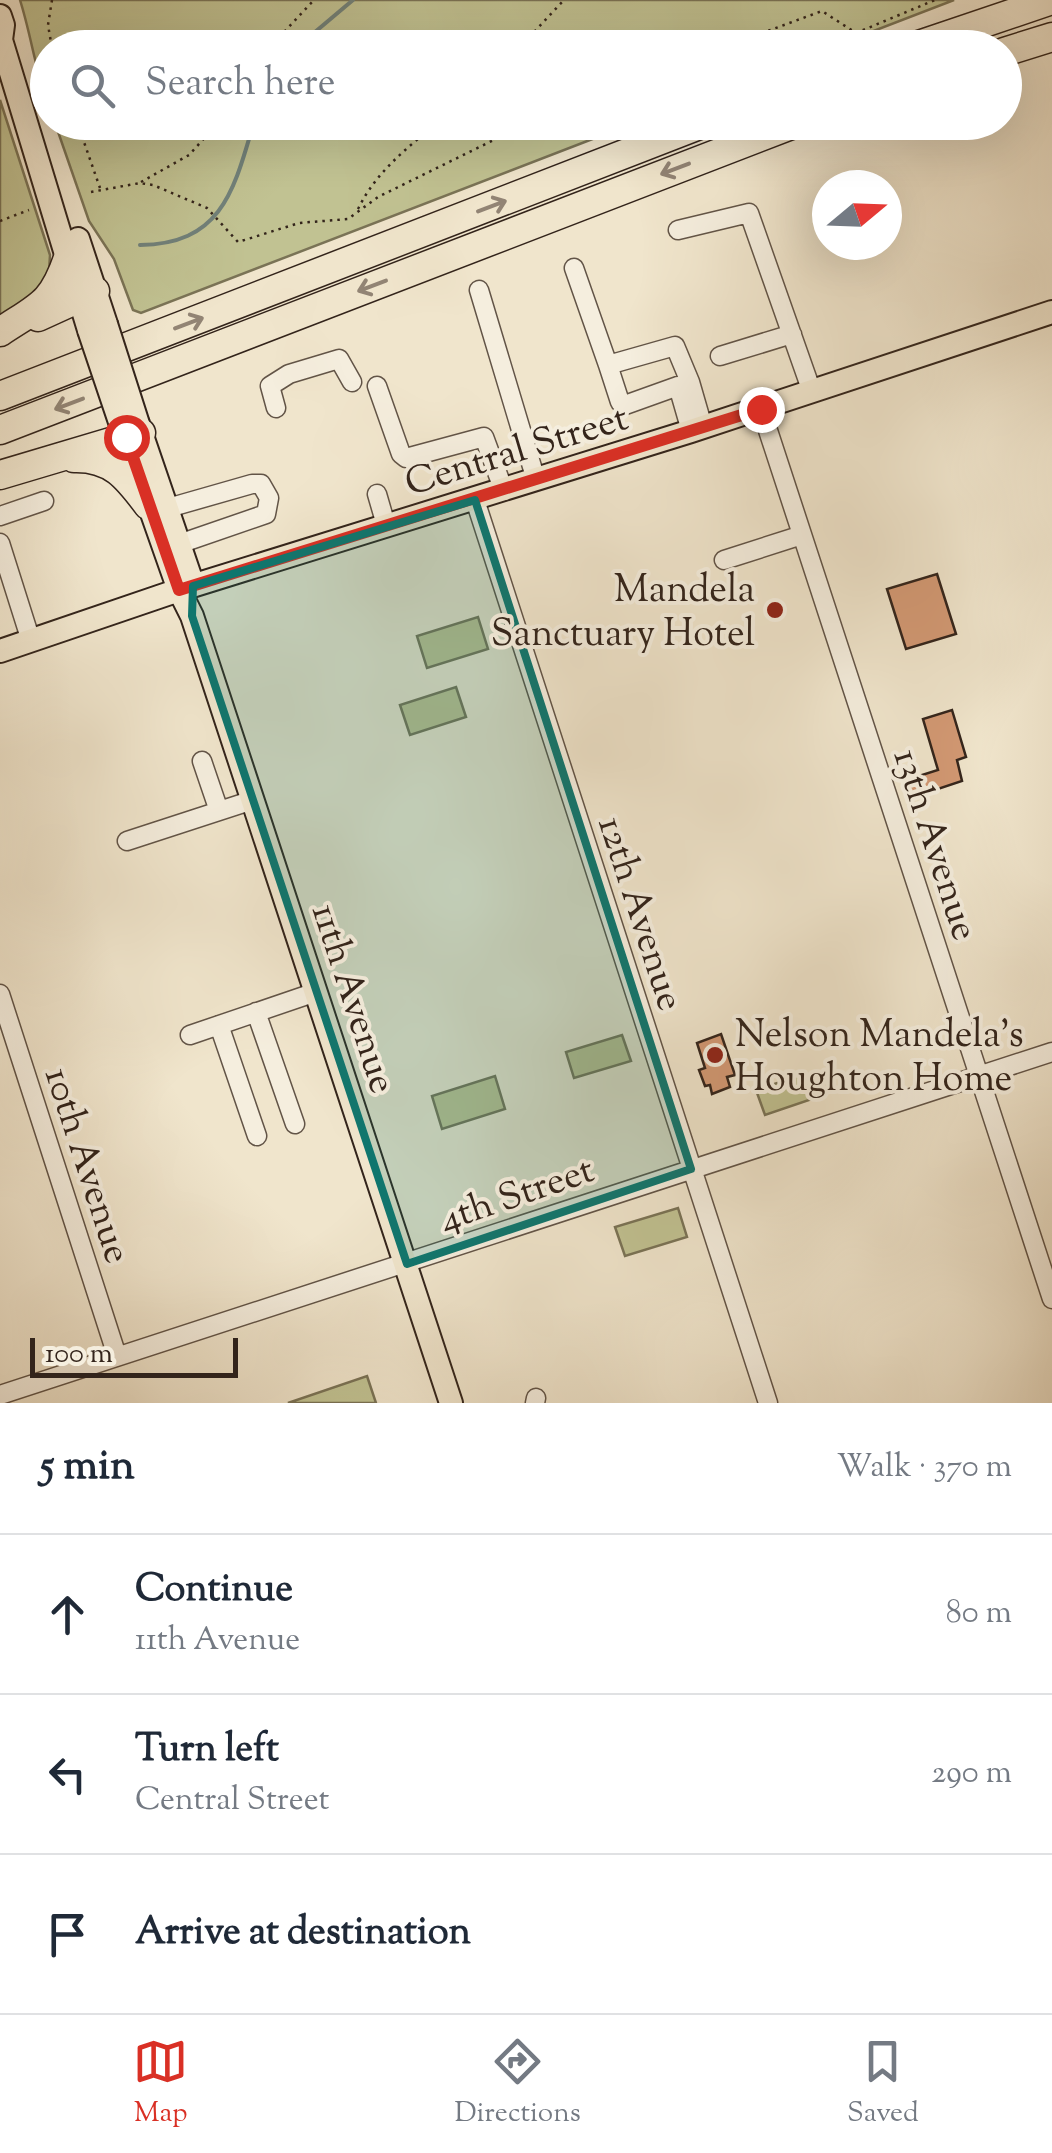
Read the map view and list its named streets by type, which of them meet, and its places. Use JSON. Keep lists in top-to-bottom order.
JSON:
{
  "streets": {
    "main road": ["Central Street", "11th Avenue"],
    "street": [
      "13th Avenue",
      "12th Avenue",
      "10th Avenue",
      "4th Street"
    ]
  },
  "crossings": [
    ["Central Street", "13th Avenue"],
    ["Central Street", "12th Avenue"],
    ["Central Street", "11th Avenue"],
    ["13th Avenue", "4th Street"],
    ["12th Avenue", "4th Street"],
    ["11th Avenue", "4th Street"],
    ["10th Avenue", "4th Street"]
  ],
  "places": ["Mandela Sanctuary Hotel", "Nelson Mandela's Houghton Home"],
  "scale_bar": "100 m",
  "north": "right",
  "page": {
    "search": "Search here",
    "scale": "100 m",
    "heading": ["5 min", "Walk · 370 m"],
    "list": [
      ["Continue", "11th Avenue", "80 m"],
      ["Turn left", "Central Street", "290 m"],
      "Arrive at destination"
    ],
    "nav": ["Map", "Directions", "Saved"]
  }
}
